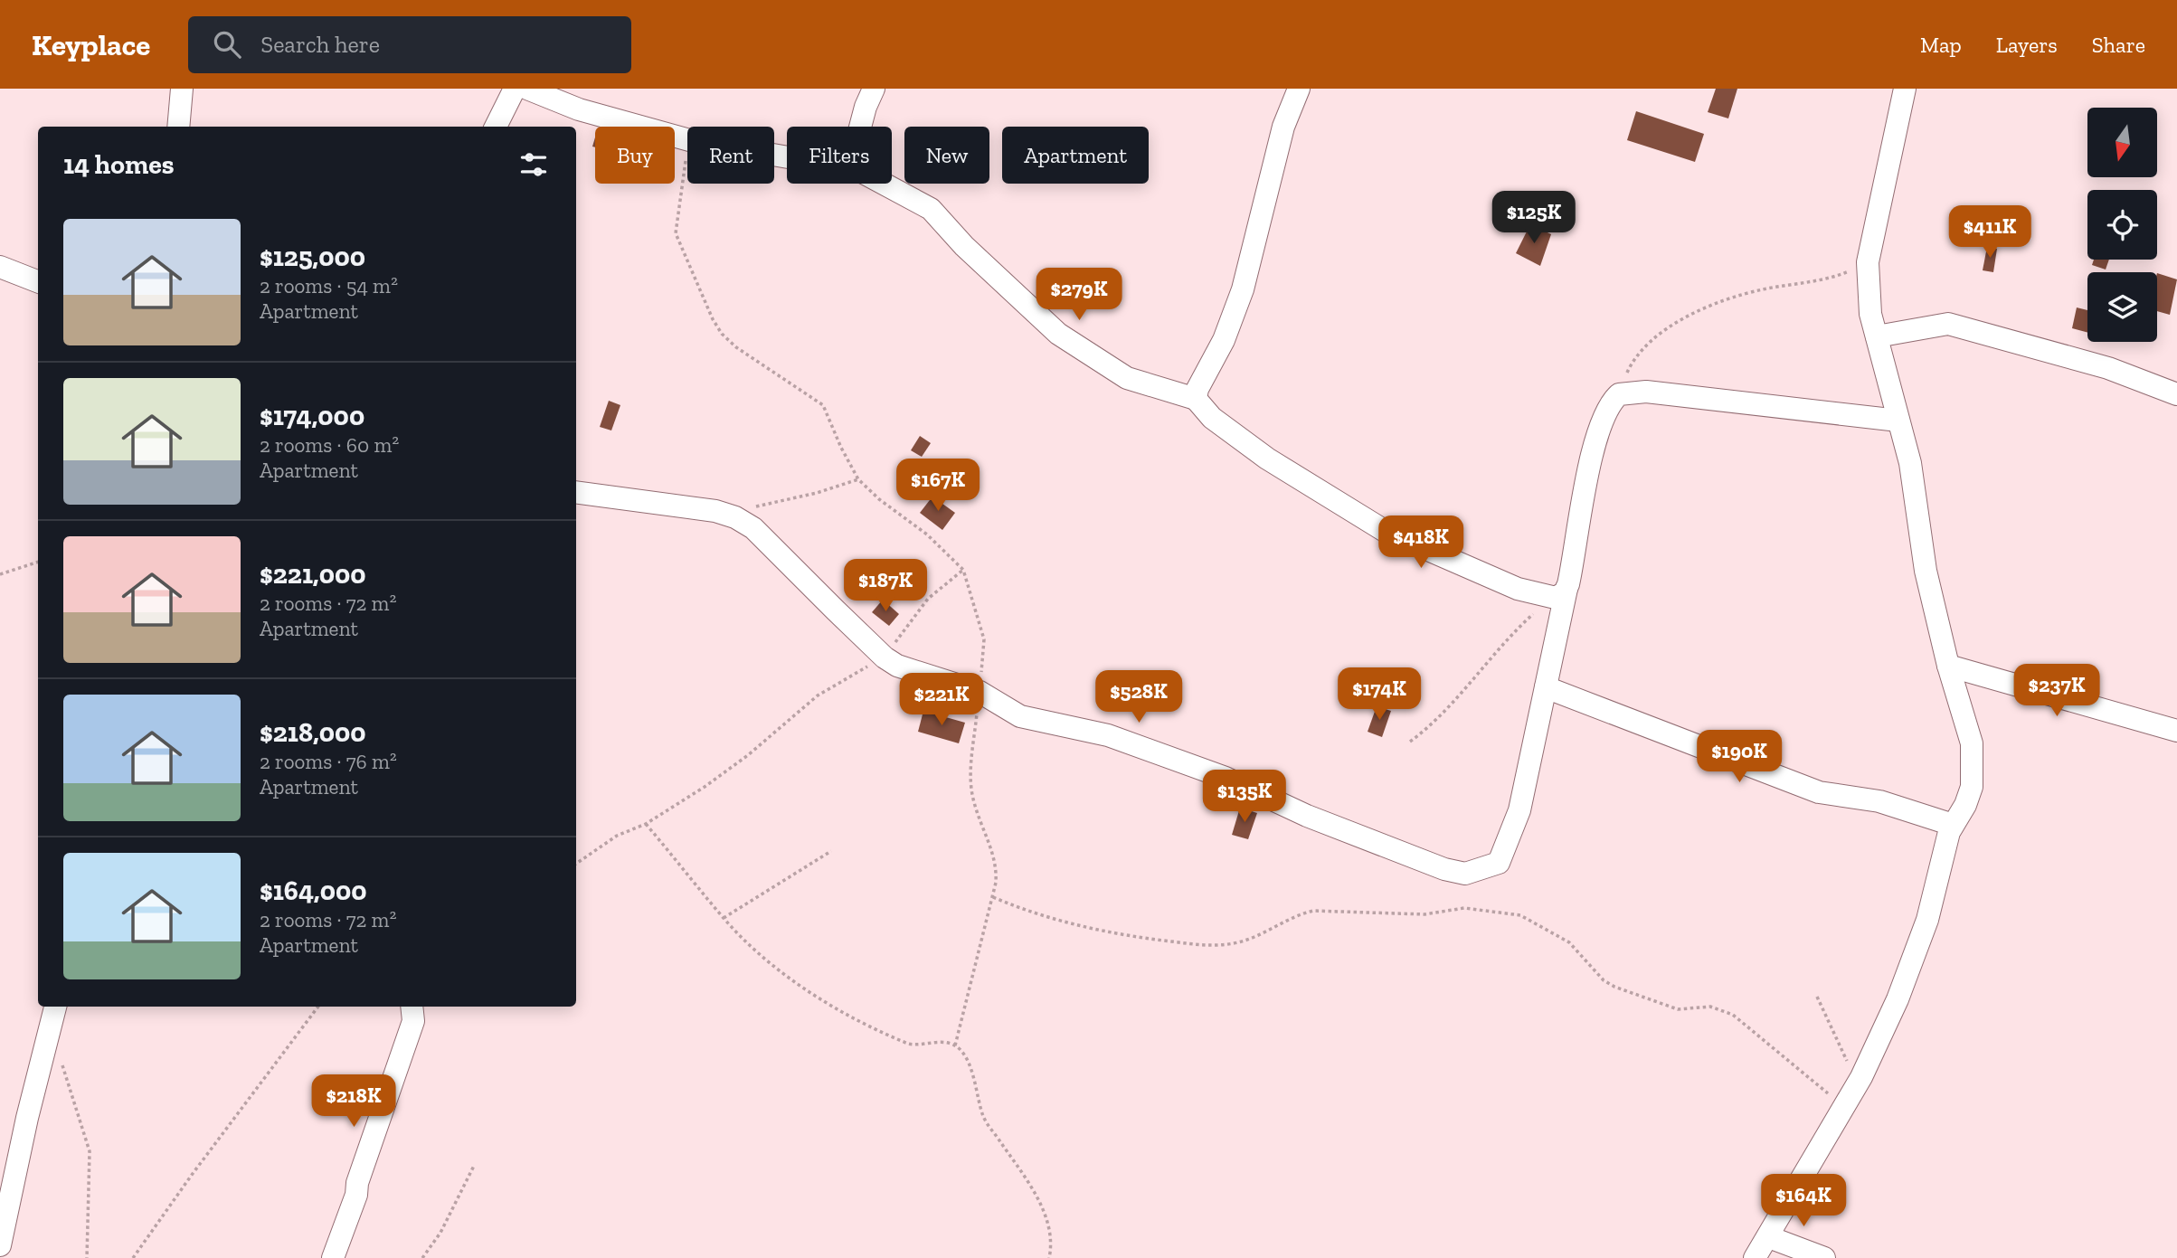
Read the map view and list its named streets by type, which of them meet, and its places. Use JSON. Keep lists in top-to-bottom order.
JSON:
{
  "north": "bottom",
  "page": {
    "header": "Keyplace",
    "search": "Search here",
    "nav": ["Map", "Layers", "Share"],
    "chip": [
      "Buy",
      "Rent",
      "Filters",
      "New",
      "Apartment"
    ],
    "heading": "14 homes",
    "price": [
      "$125K",
      "$411K",
      "$279K",
      "$167K",
      "$418K",
      "$187K",
      "$237K",
      "$174K",
      "$528K",
      "$221K",
      "$190K",
      "$135K",
      "$218K",
      "$164K"
    ],
    "list": [
      {
        "name": "$125,000",
        "note": "2 rooms · 54 m² · Apartment"
      },
      {
        "name": "$174,000",
        "note": "2 rooms · 60 m² · Apartment"
      },
      {
        "name": "$221,000",
        "note": "2 rooms · 72 m² · Apartment"
      },
      {
        "name": "$218,000",
        "note": "2 rooms · 76 m² · Apartment"
      },
      {
        "name": "$164,000",
        "note": "2 rooms · 72 m² · Apartment"
      }
    ]
  }
}
